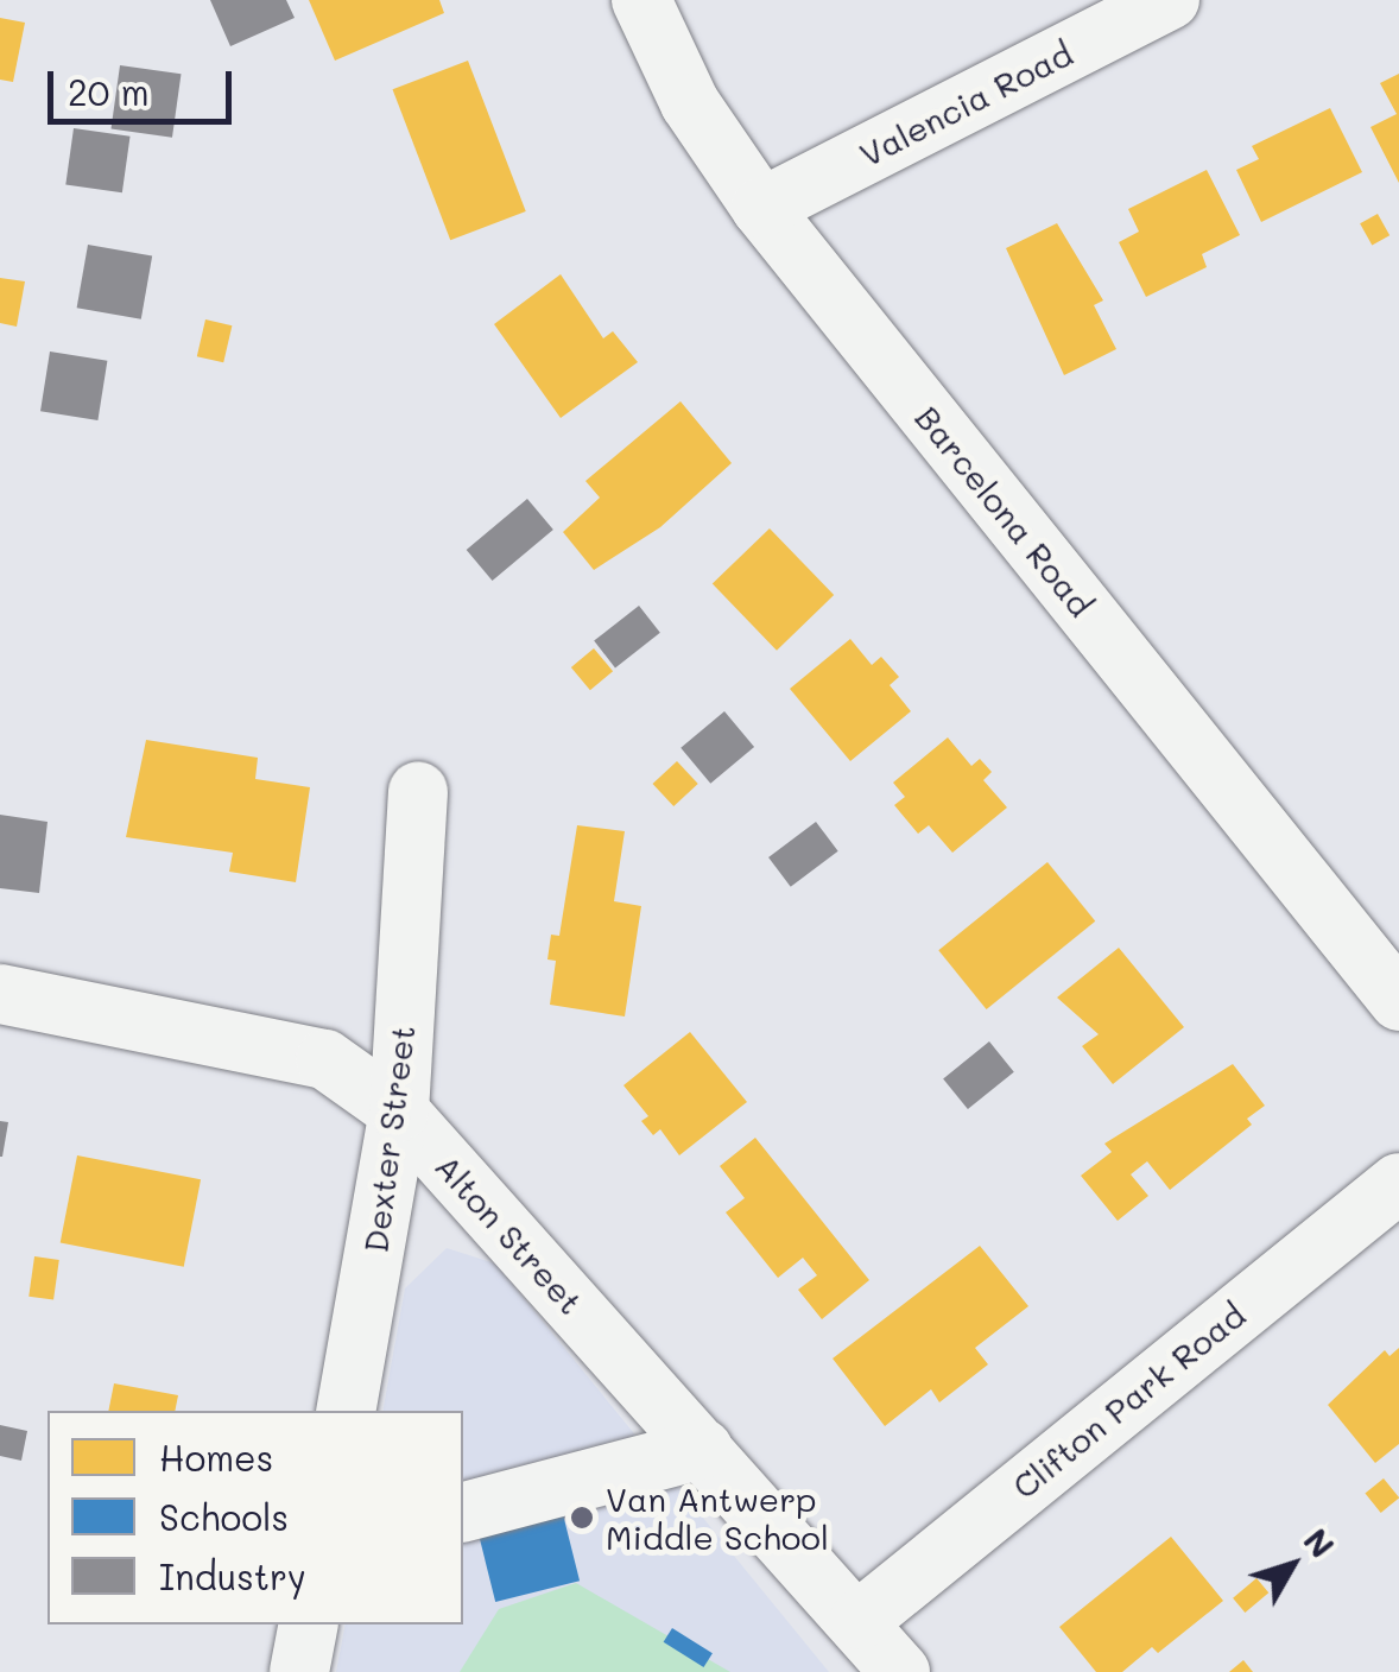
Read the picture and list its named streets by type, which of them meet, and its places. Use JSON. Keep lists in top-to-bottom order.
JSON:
{
  "streets": {
    "street": [
      "Valencia Road",
      "Barcelona Road",
      "Dexter Street",
      "Alton Street",
      "Clifton Park Road"
    ]
  },
  "crossings": [
    ["Valencia Road", "Barcelona Road"],
    ["Dexter Street", "Alton Street"],
    ["Alton Street", "Clifton Park Road"]
  ],
  "places": ["Van Antwerp Middle School"],
  "legend": ["Homes", "Schools", "Industry"],
  "scale_bar": "20 m",
  "north": "top right"
}
